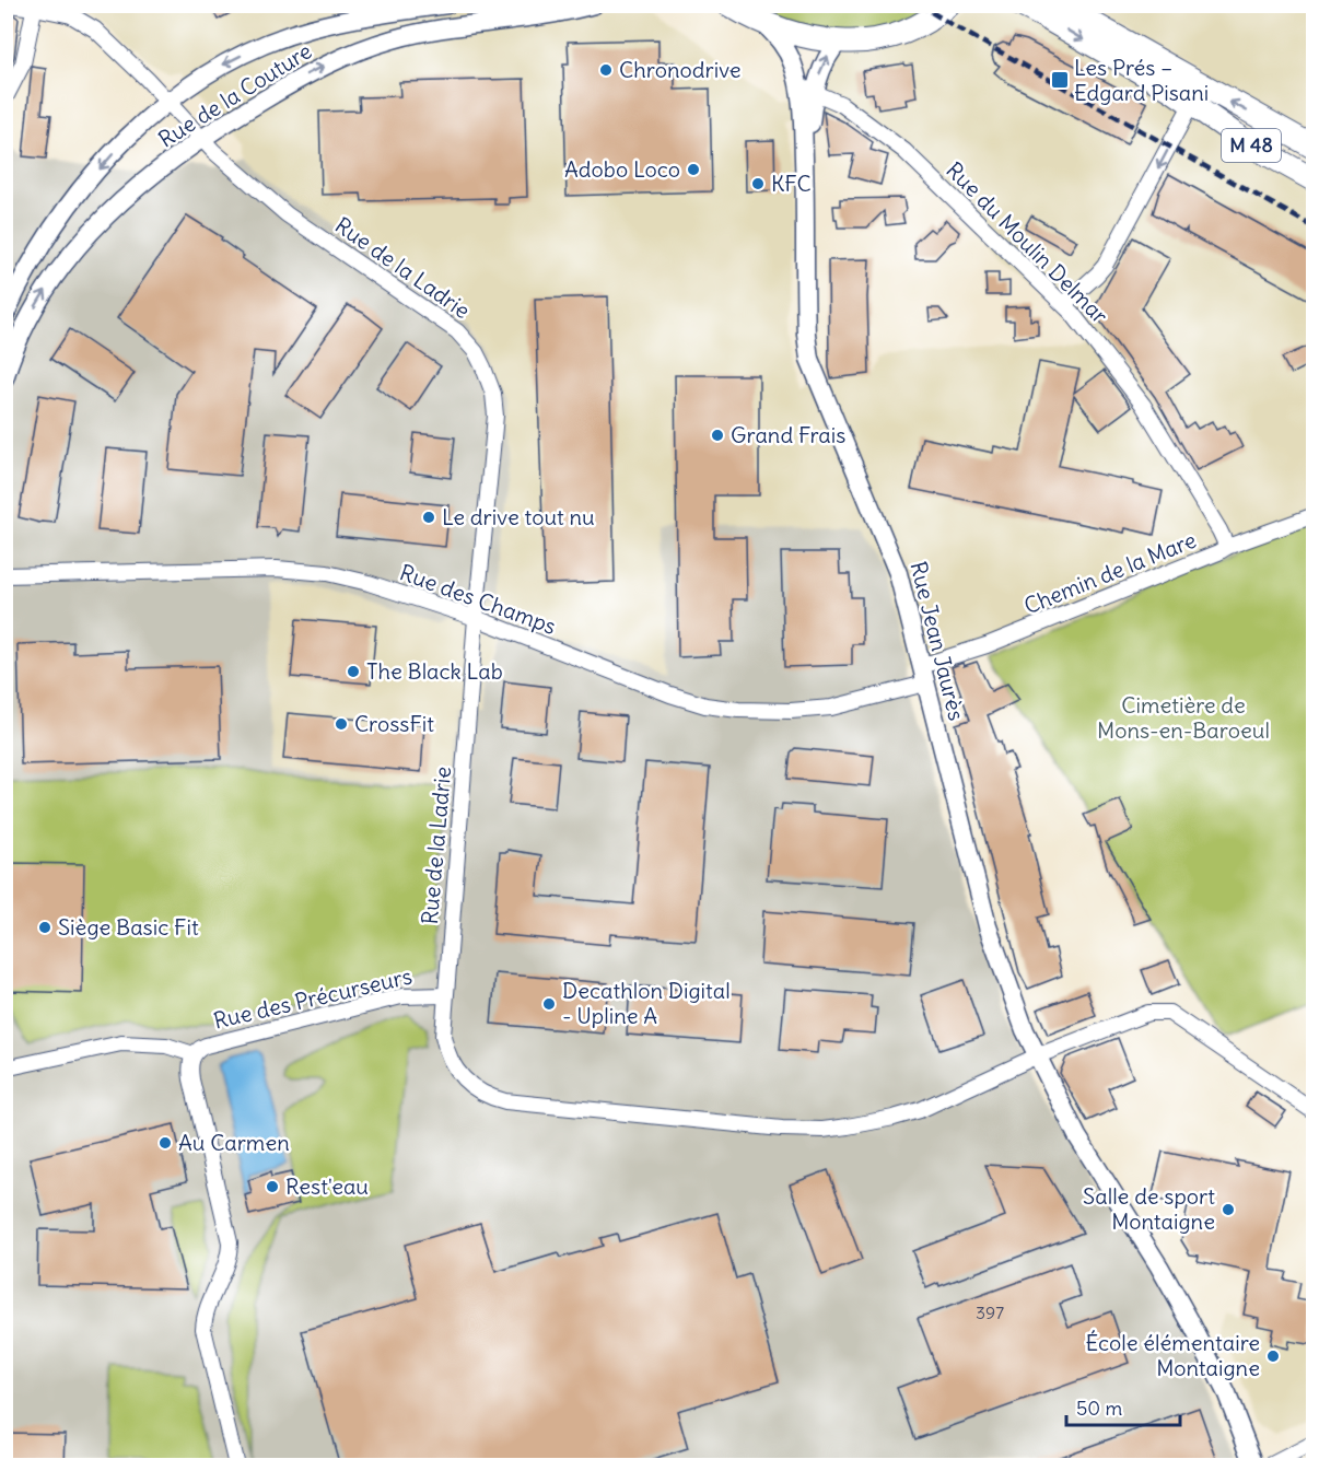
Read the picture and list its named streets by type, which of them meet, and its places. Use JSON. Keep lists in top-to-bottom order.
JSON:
{
  "streets": {
    "main road": ["M 48"],
    "street": [
      "Rue de la Couture",
      "Rue du Moulin Delmar",
      "Rue de la Ladrie",
      "Chemin de la Mare",
      "Rue des Champs",
      "Rue Jean Jaurès",
      "Rue des Précurseurs"
    ]
  },
  "crossings": [
    ["Rue de la Couture", "Rue de la Ladrie"],
    ["Rue du Moulin Delmar", "Chemin de la Mare"],
    ["Rue du Moulin Delmar", "Rue Jean Jaurès"],
    ["Rue de la Ladrie", "Rue des Champs"],
    ["Rue de la Ladrie", "Rue Jean Jaurès"],
    ["Rue de la Ladrie", "Rue des Précurseurs"],
    ["Chemin de la Mare", "Rue des Champs"],
    ["Chemin de la Mare", "Rue Jean Jaurès"],
    ["Rue des Champs", "Rue Jean Jaurès"]
  ],
  "parks": ["Cimetière de Mons-en-Baroeul"],
  "places": {
    "other": [
      "Chronodrive",
      "Adobo Loco",
      "KFC",
      "Grand Frais",
      "Le drive tout nu",
      "The Black Lab",
      "CrossFit",
      "Siège Basic Fit",
      "Decathlon Digital - Upline A",
      "Au Carmen",
      "Rest'eau",
      "Salle de sport Montaigne",
      "École élémentaire Montaigne"
    ],
    "transit": ["Les Prés – Edgard Pisani"]
  },
  "house_numbers": ["397"],
  "scale_bar": "50 m"
}
